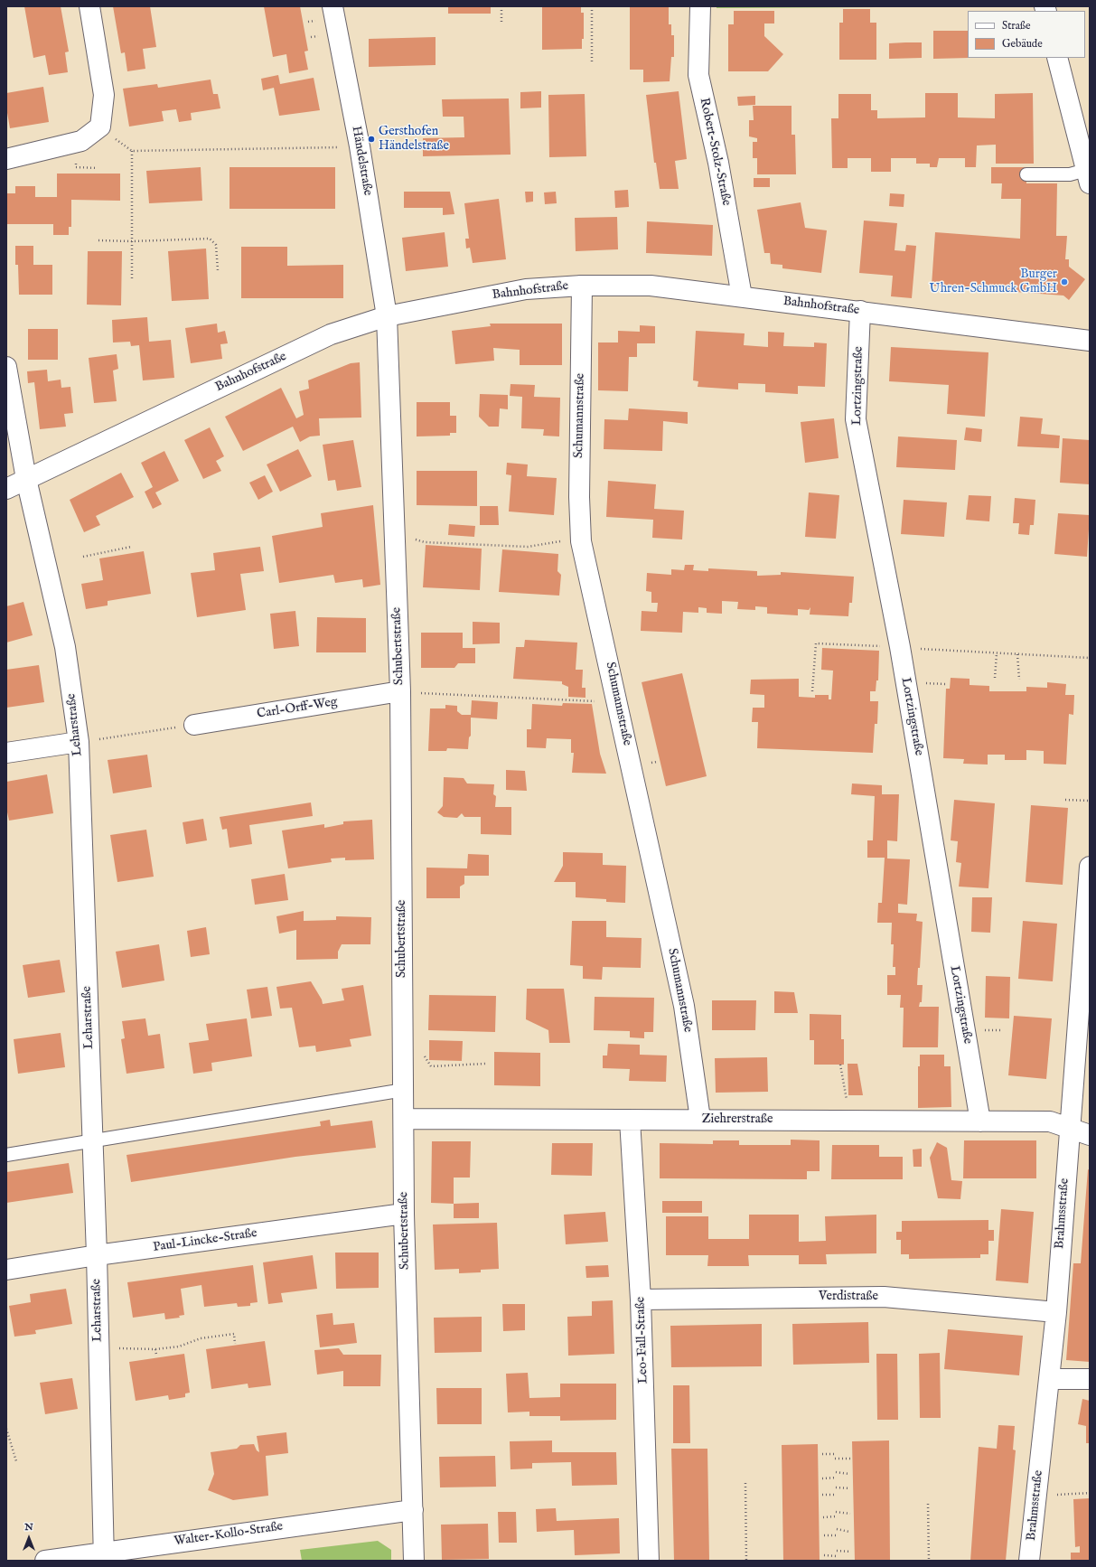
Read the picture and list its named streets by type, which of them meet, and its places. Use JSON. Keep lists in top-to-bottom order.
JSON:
{
  "streets": {
    "street": [
      "Robert-Stolz-Straße",
      "Händelstraße",
      "Bahnhofstraße",
      "Lortzingstraße",
      "Schumannstraße",
      "Schubertstraße",
      "Carl-Orff-Weg",
      "Leharstraße",
      "Ziehrerstraße",
      "Brahmsstraße",
      "Paul-Lincke-Straße",
      "Verdistraße",
      "Leo-Fall-Straße",
      "Walter-Kollo-Straße"
    ]
  },
  "crossings": [
    ["Robert-Stolz-Straße", "Bahnhofstraße"],
    ["Händelstraße", "Bahnhofstraße"],
    ["Händelstraße", "Schubertstraße"],
    ["Bahnhofstraße", "Lortzingstraße"],
    ["Bahnhofstraße", "Schumannstraße"],
    ["Bahnhofstraße", "Schubertstraße"],
    ["Bahnhofstraße", "Leharstraße"],
    ["Lortzingstraße", "Ziehrerstraße"],
    ["Schumannstraße", "Ziehrerstraße"],
    ["Schubertstraße", "Carl-Orff-Weg"],
    ["Schubertstraße", "Ziehrerstraße"],
    ["Schubertstraße", "Paul-Lincke-Straße"],
    ["Schubertstraße", "Walter-Kollo-Straße"],
    ["Leharstraße", "Paul-Lincke-Straße"],
    ["Leharstraße", "Walter-Kollo-Straße"],
    ["Ziehrerstraße", "Brahmsstraße"],
    ["Ziehrerstraße", "Leo-Fall-Straße"],
    ["Brahmsstraße", "Verdistraße"],
    ["Verdistraße", "Leo-Fall-Straße"]
  ],
  "places": ["Gersthofen Händelstraße", "Burger Uhren-Schmuck GmbH"],
  "legend": ["Straße", "Gebäude"],
  "north": "top"
}
